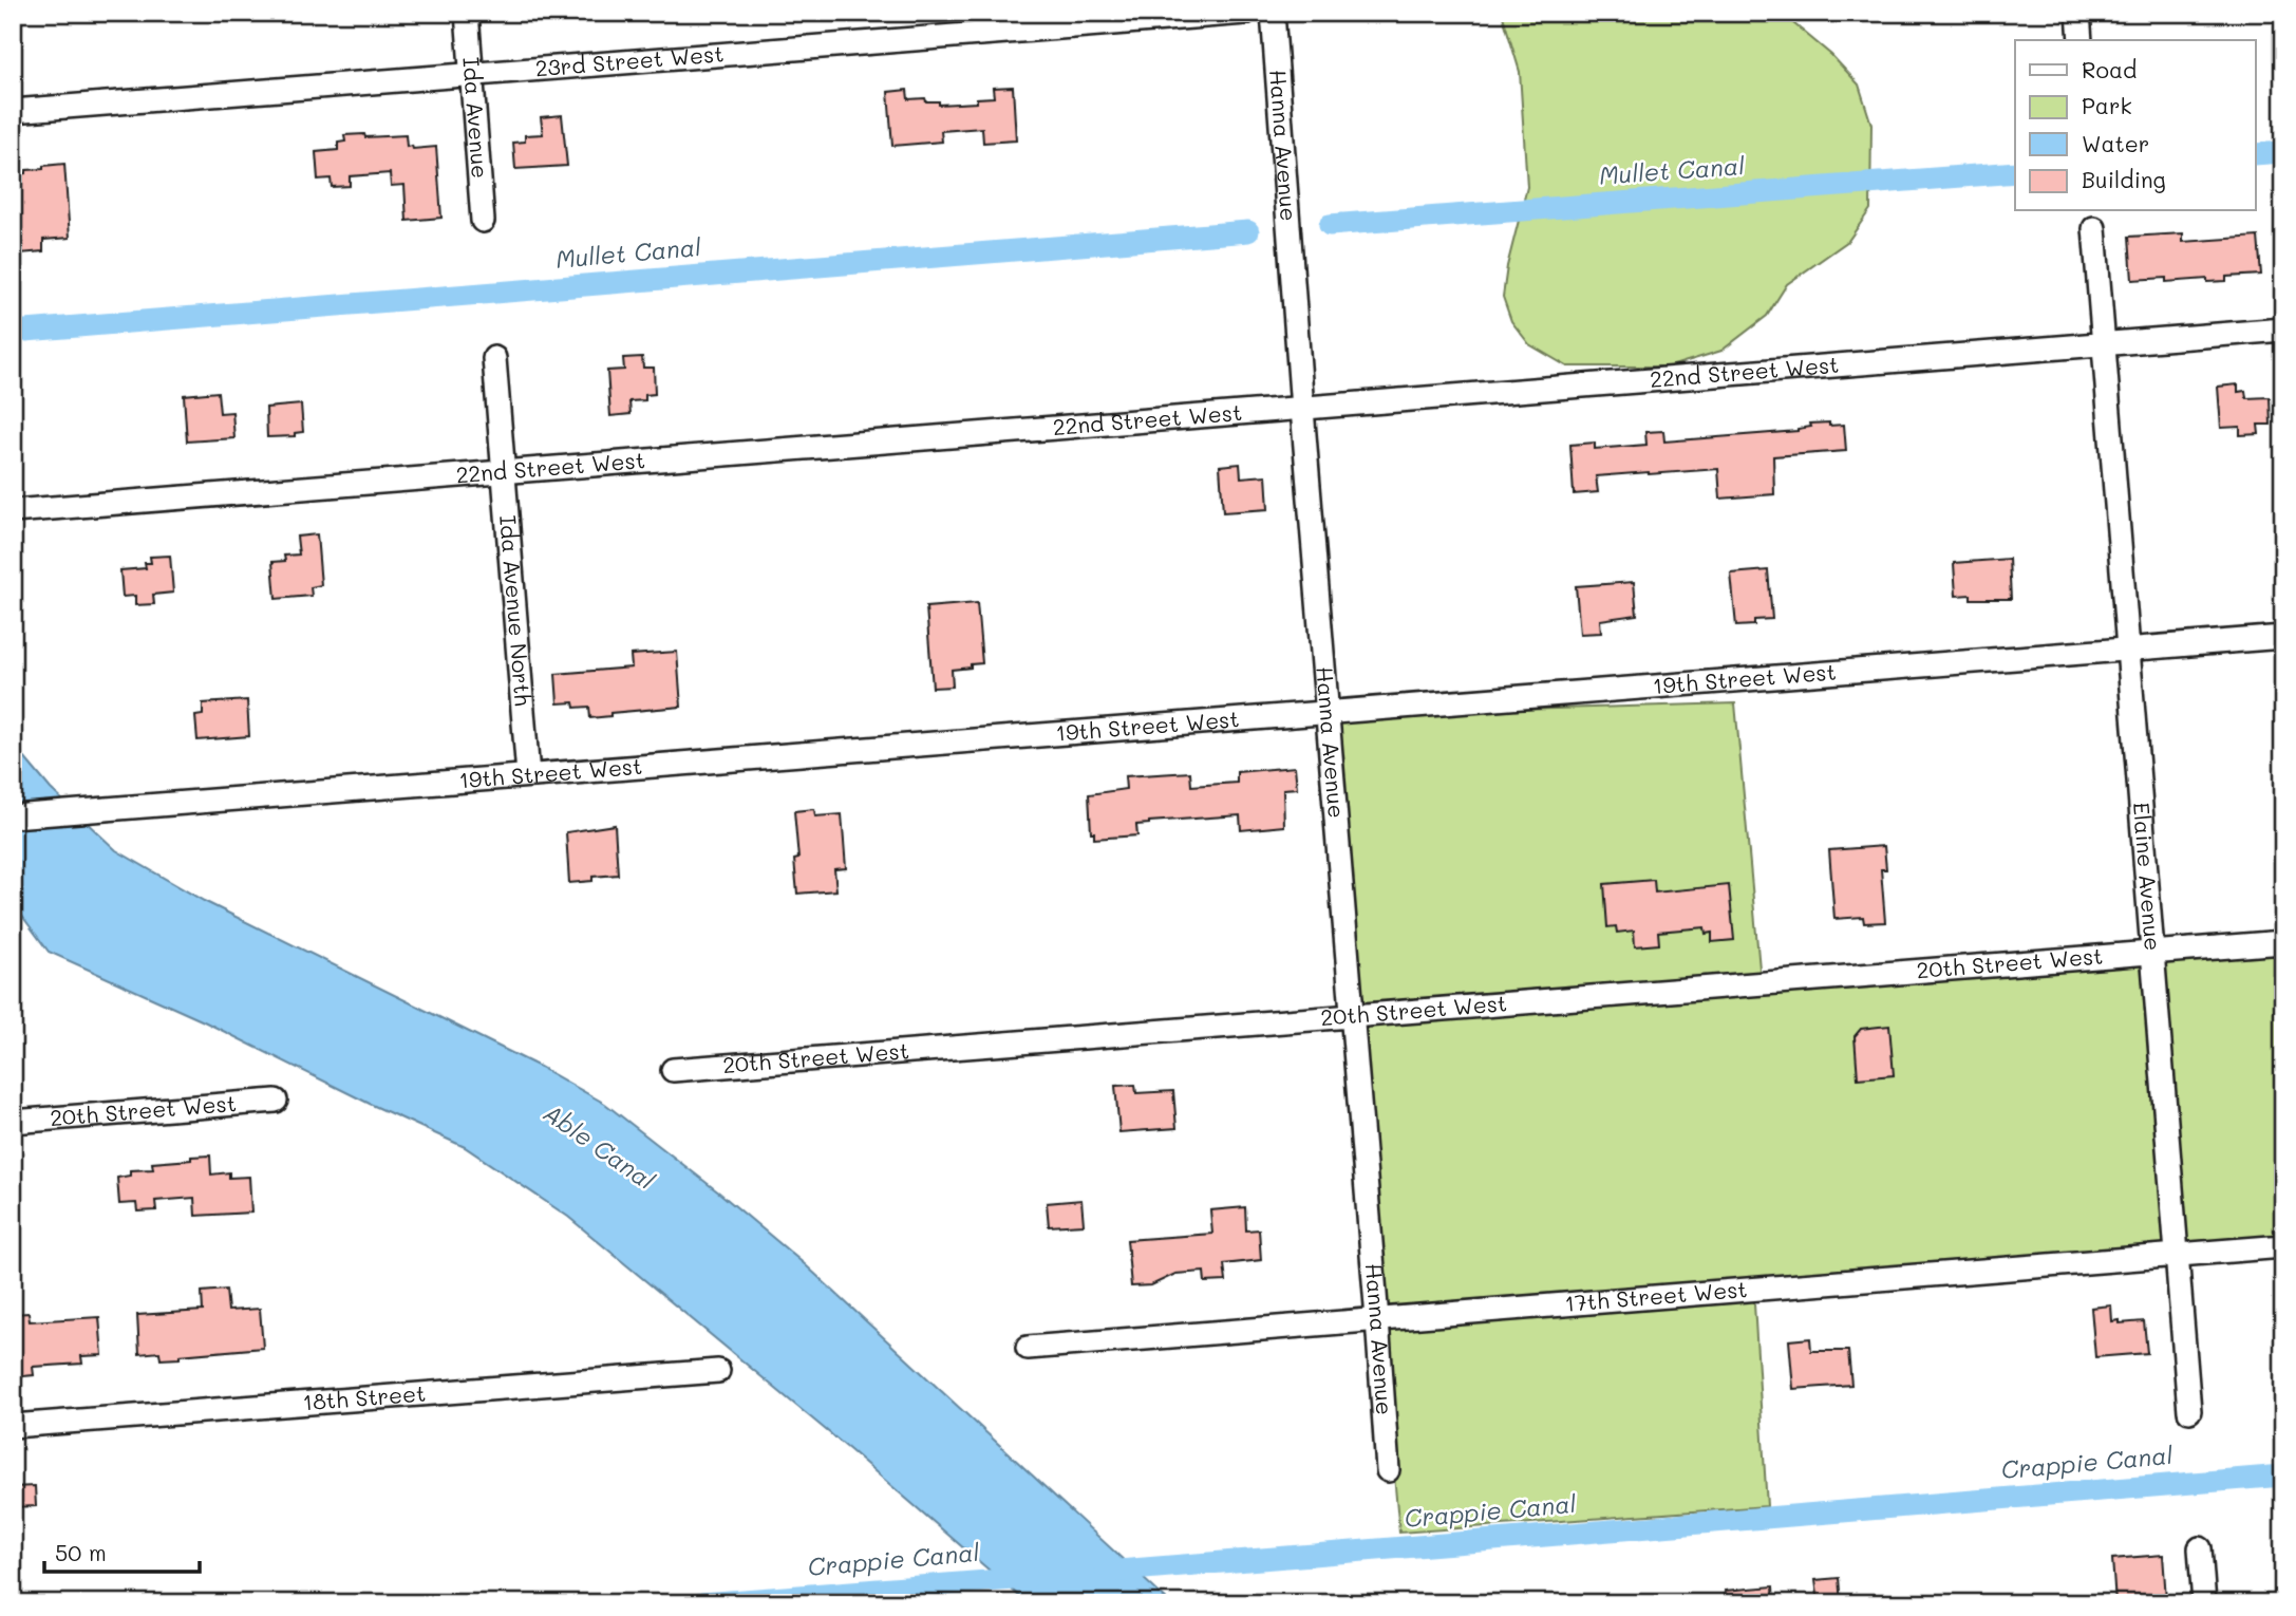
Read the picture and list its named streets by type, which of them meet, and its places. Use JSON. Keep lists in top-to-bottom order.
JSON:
{
  "streets": {
    "street": [
      "23rd Street West",
      "Ida Avenue",
      "Hanna Avenue",
      "22nd Street West",
      "Ida Avenue North",
      "19th Street West",
      "Elaine Avenue",
      "20th Street West",
      "17th Street West",
      "18th Street"
    ]
  },
  "crossings": [
    ["23rd Street West", "Ida Avenue"],
    ["Hanna Avenue", "22nd Street West"],
    ["Hanna Avenue", "19th Street West"],
    ["Hanna Avenue", "20th Street West"],
    ["Hanna Avenue", "17th Street West"],
    ["22nd Street West", "Ida Avenue North"],
    ["22nd Street West", "Elaine Avenue"],
    ["Ida Avenue North", "19th Street West"],
    ["19th Street West", "Elaine Avenue"],
    ["Elaine Avenue", "20th Street West"],
    ["Elaine Avenue", "17th Street West"]
  ],
  "water": ["Mullet Canal", "Able Canal", "Crappie Canal"],
  "legend": [
    "Road",
    "Park",
    "Water",
    "Building"
  ],
  "scale_bar": "50 m"
}
